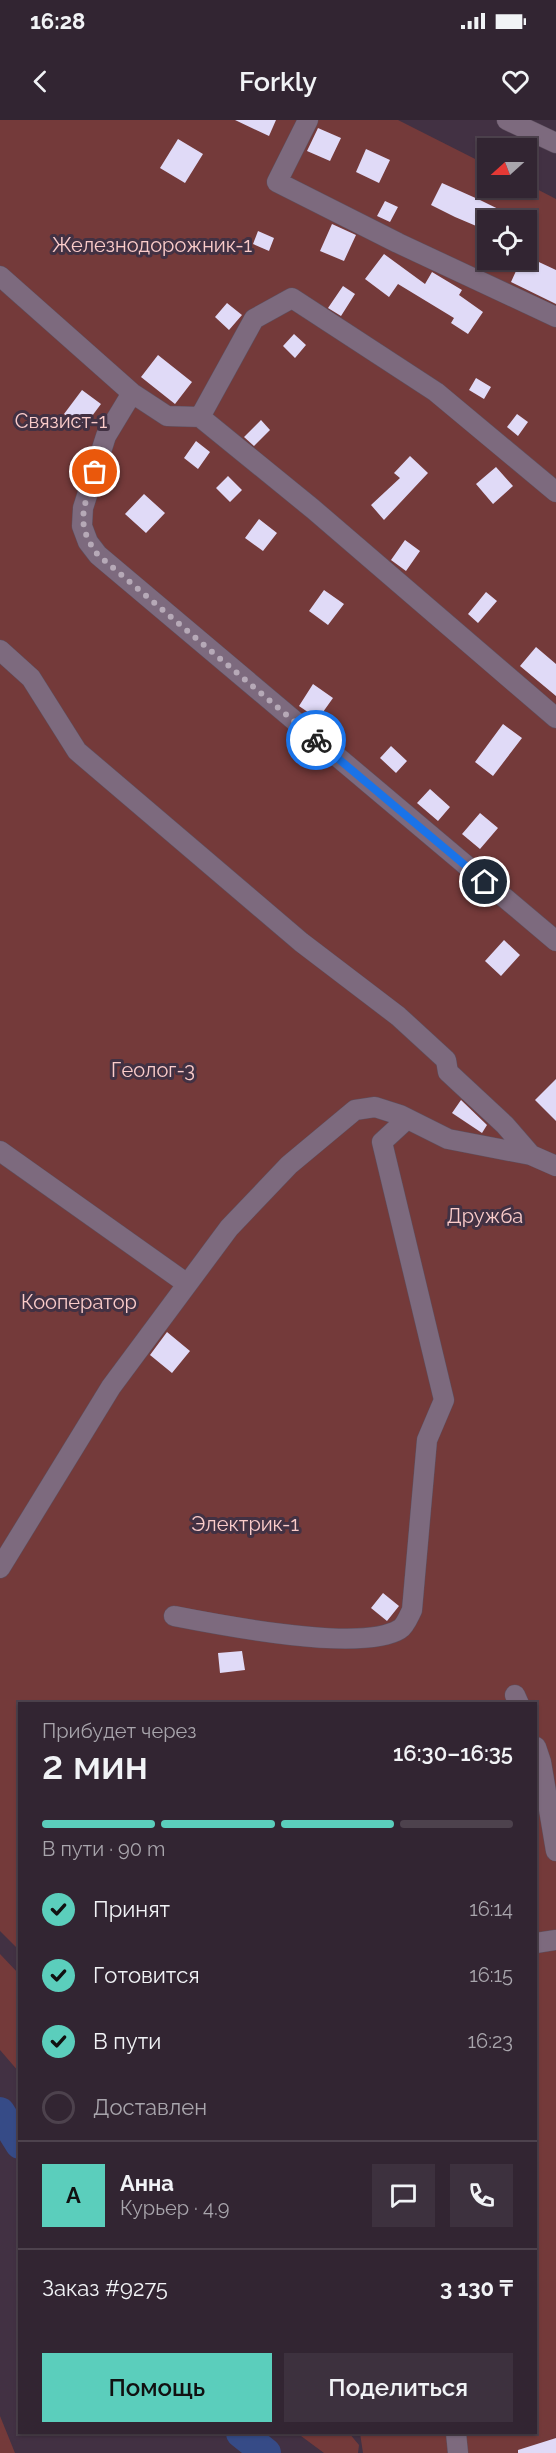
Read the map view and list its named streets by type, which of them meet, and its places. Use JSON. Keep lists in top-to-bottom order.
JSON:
{
  "parks": [
    "Железнодорожник-1",
    "Связист-1",
    "Геолог-3",
    "Дружба",
    "Кооператор",
    "Электрик-1"
  ],
  "north": "left",
  "page": {
    "status": "16:28",
    "header": "Forkly",
    "heading": ["2 мин", "Прибудет через", "16:30–16:35"],
    "panel": [
      "Анна",
      "Курьер · 4.9",
      "Заказ #9275",
      "3 130 ₸"
    ],
    "bar": "В пути · 90 m",
    "list": [
      ["Принят", "16:14"],
      ["Готовится", "16:15"],
      ["В пути", "16:23"],
      "Доставлен"
    ],
    "round": "А",
    "buttons": ["Помощь", "Поделиться"]
  }
}
